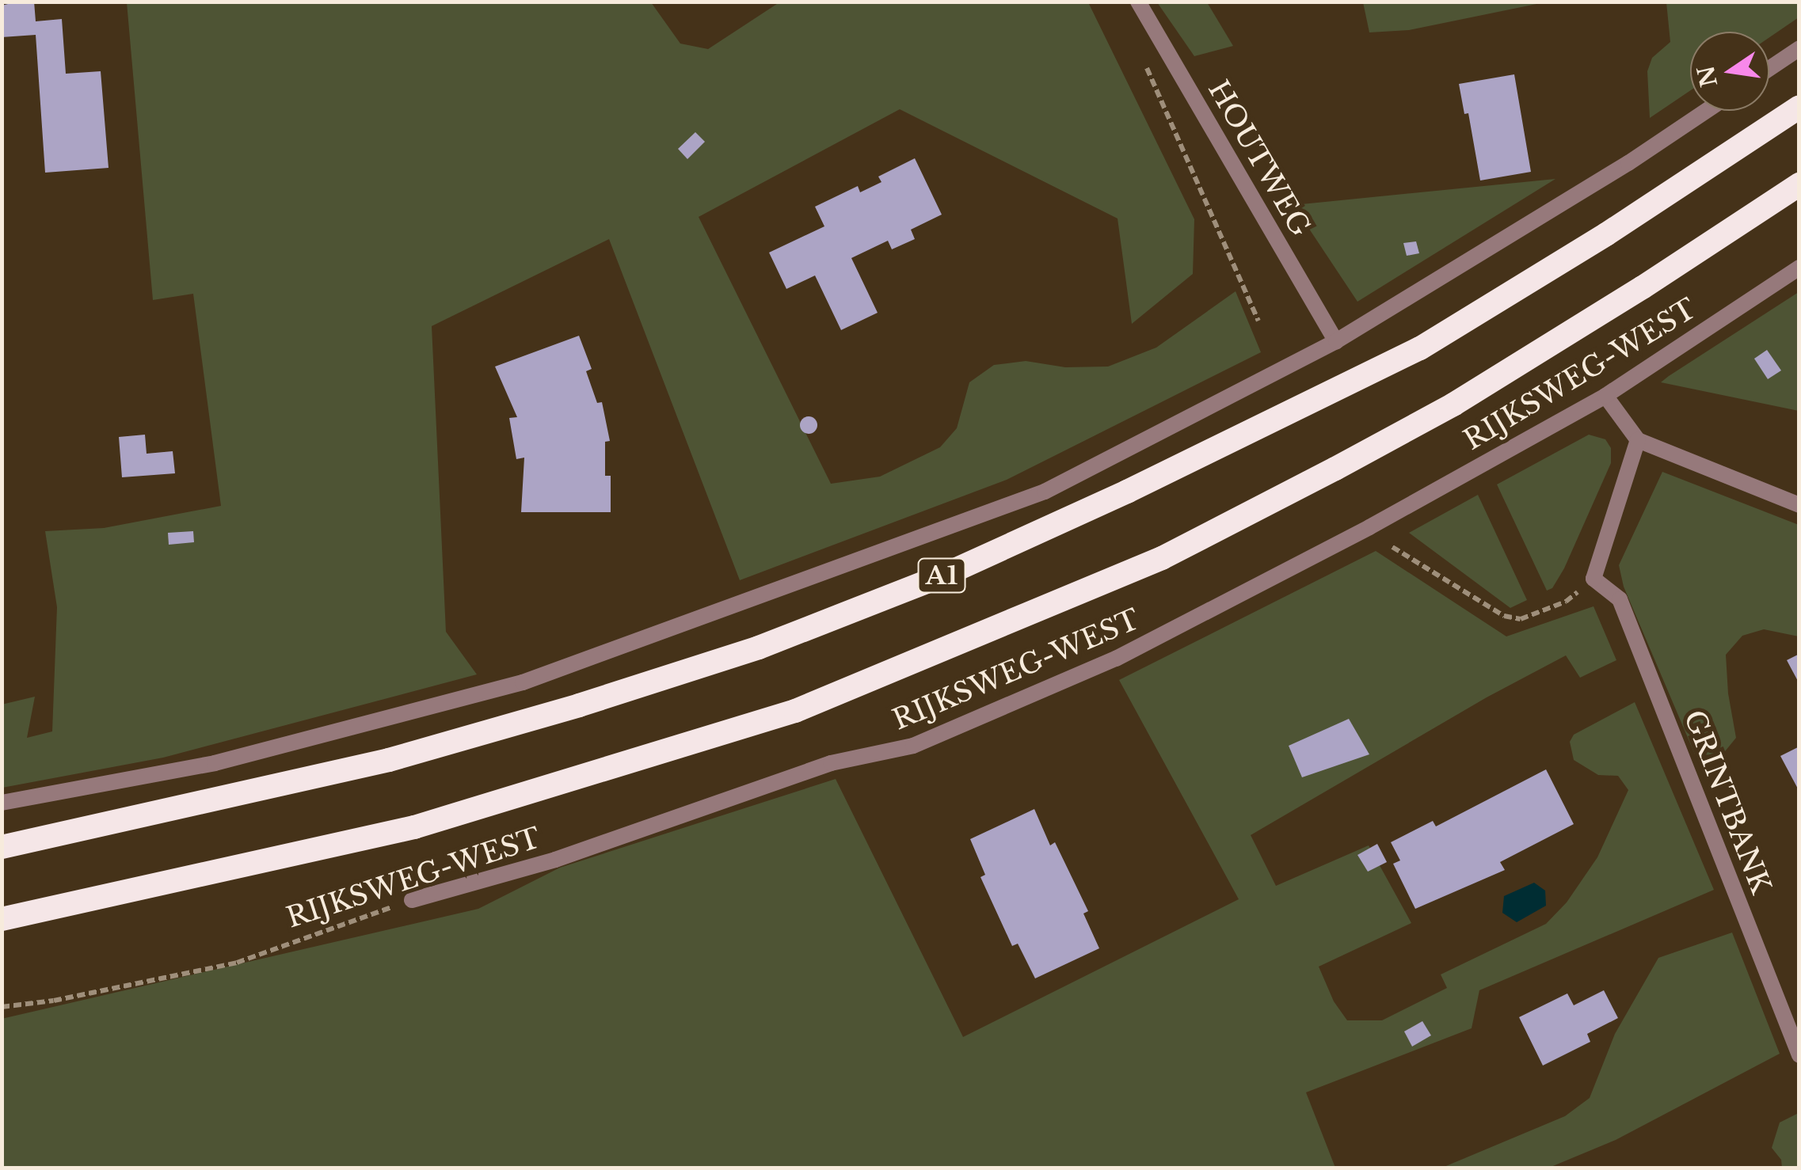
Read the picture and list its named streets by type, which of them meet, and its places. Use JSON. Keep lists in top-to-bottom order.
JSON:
{
  "streets": {
    "highway": ["A1"],
    "street": ["HOUTWEG", "RIJKSWEG-WEST", "GRINTBANK"]
  },
  "north": "left"
}
